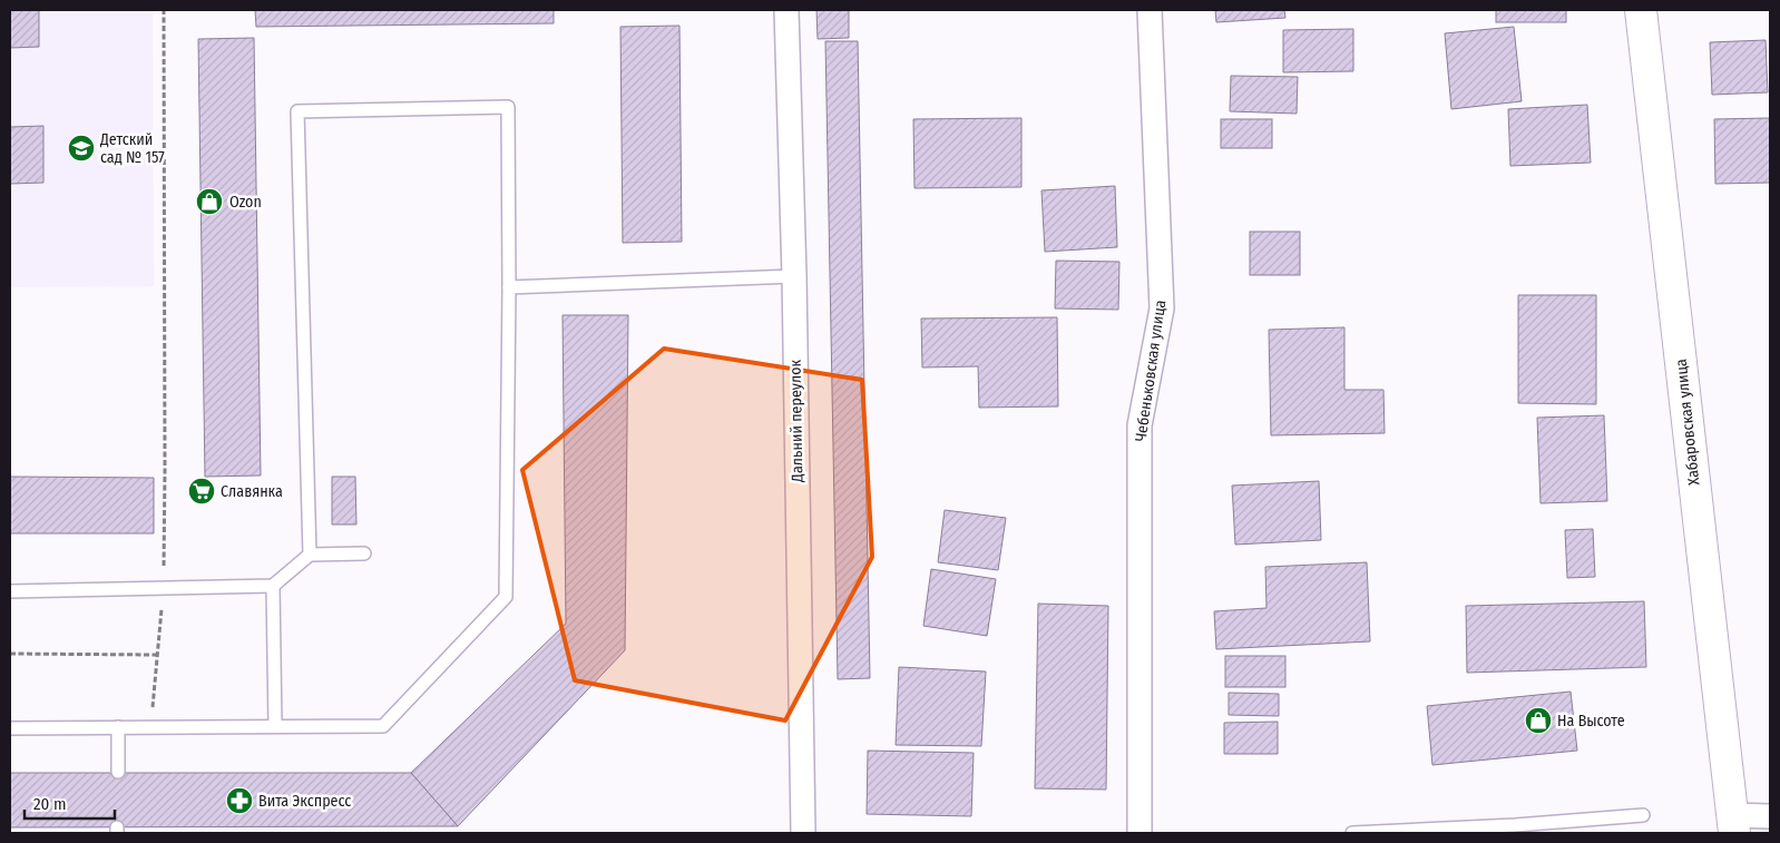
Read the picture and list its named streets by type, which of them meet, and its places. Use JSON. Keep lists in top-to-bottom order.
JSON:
{
  "streets": {
    "main road": ["Хабаровская улица"],
    "street": ["Чебеньковская улица", "Дальний переулок"]
  },
  "places": {
    "school or university": ["Детский сад № 157"],
    "shop": ["Ozon", "На Высоте"],
    "supermarket": ["Славянка"],
    "pharmacy": ["Вита Экспресс"]
  },
  "scale_bar": "20 m"
}
